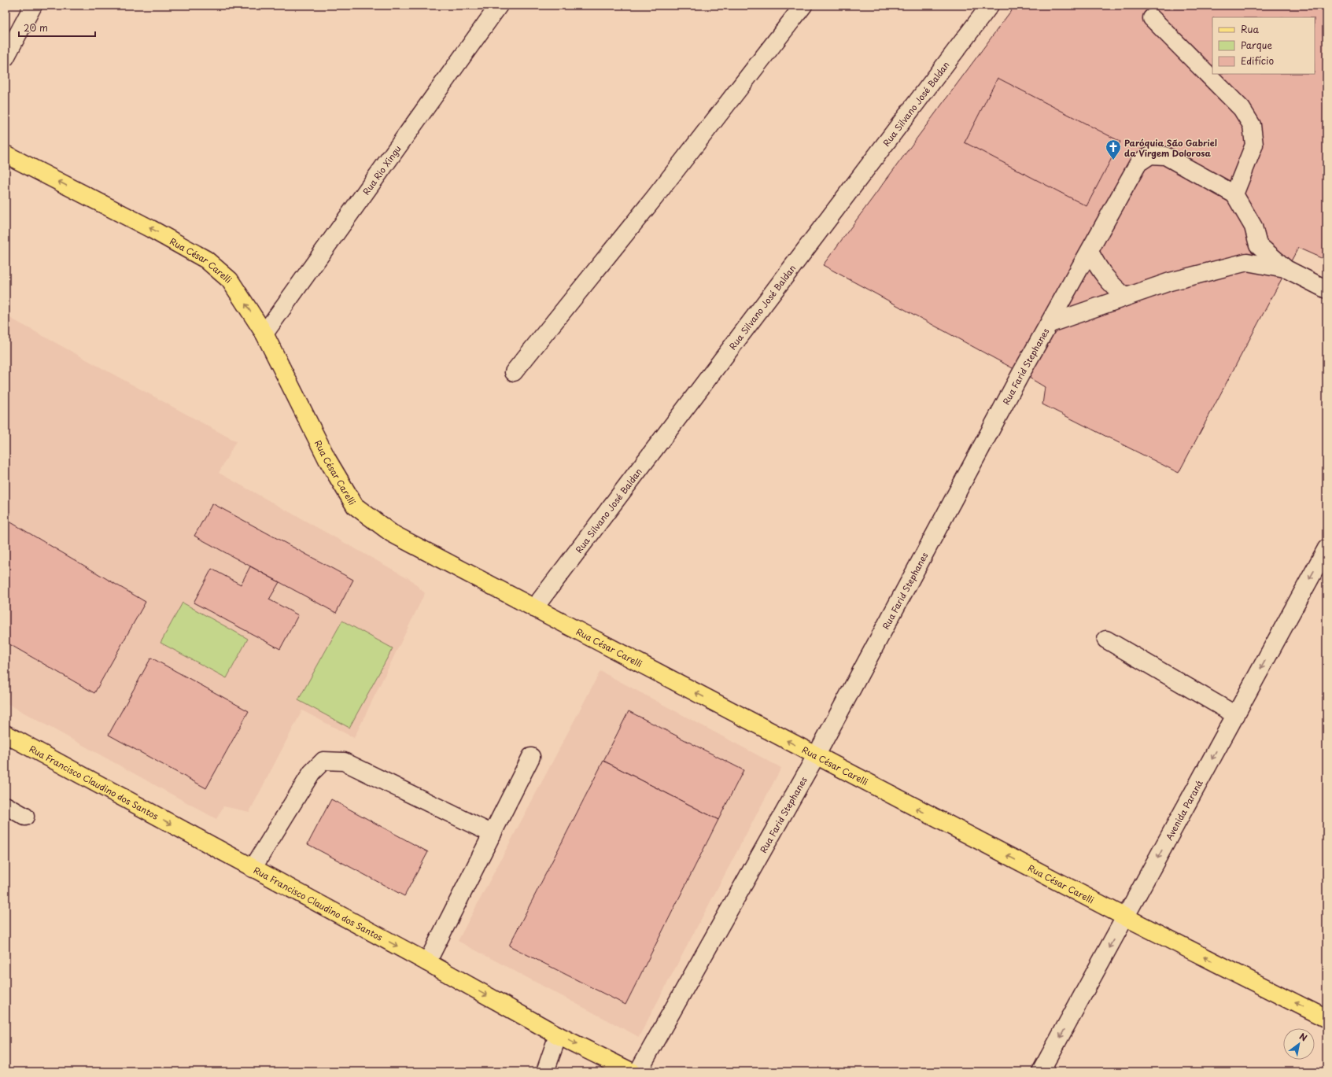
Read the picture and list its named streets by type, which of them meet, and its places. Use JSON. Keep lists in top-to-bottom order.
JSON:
{
  "streets": {
    "main road": ["Rua César Carelli", "Rua Francisco Claudino dos Santos"],
    "street": [
      "Rua Silvano José Baldan",
      "Rua Rio Xingu",
      "Rua Farid Stephanes",
      "Avenida Paraná"
    ]
  },
  "crossings": [
    ["Rua Silvano José Baldan", "Rua César Carelli"],
    ["Rua Rio Xingu", "Rua César Carelli"],
    ["Rua César Carelli", "Rua Farid Stephanes"],
    ["Rua César Carelli", "Avenida Paraná"]
  ],
  "one_way": ["Rua César Carelli", "Rua Francisco Claudino dos Santos", "Avenida Paraná"],
  "places": {
    "church": ["Paróquia São Gabriel da Virgem Dolorosa"]
  },
  "legend": ["Rua", "Parque", "Edifício"],
  "scale_bar": "20 m",
  "north": "top right"
}
